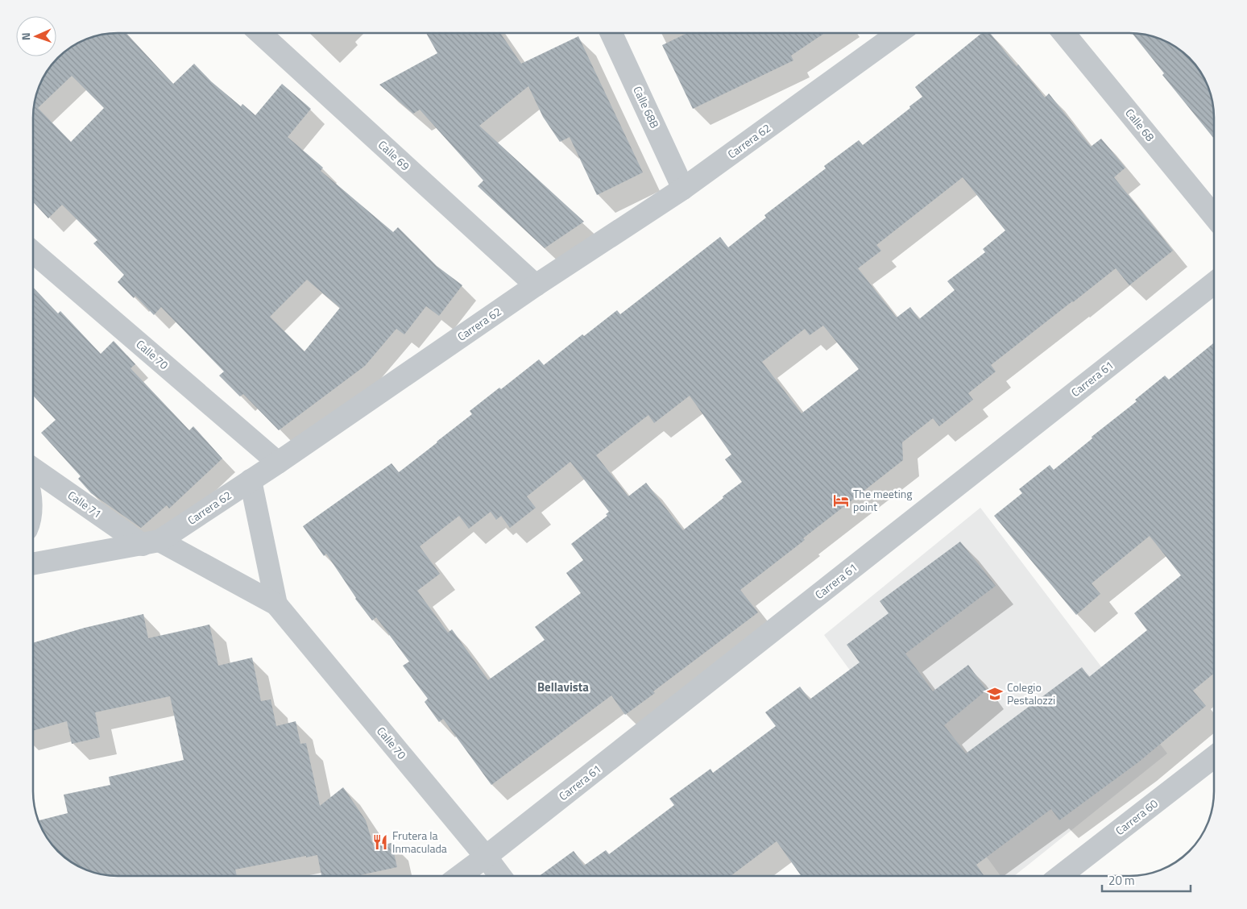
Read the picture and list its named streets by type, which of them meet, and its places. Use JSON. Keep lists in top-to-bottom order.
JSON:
{
  "streets": {
    "street": [
      "Calle 68B",
      "Calle 68",
      "Carrera 62",
      "Calle 69",
      "Calle 70",
      "Carrera 61",
      "Calle 71",
      "Carrera 60"
    ]
  },
  "crossings": [
    ["Calle 68B", "Carrera 62"],
    ["Carrera 62", "Calle 69"],
    ["Carrera 62", "Calle 70"],
    ["Carrera 62", "Calle 71"],
    ["Calle 70", "Carrera 61"],
    ["Calle 70", "Calle 71"]
  ],
  "districts": ["Bellavista"],
  "places": {
    "hotel": ["The meeting point"],
    "school or university": ["Colegio Pestalozzi"],
    "restaurant": ["Frutera la Inmaculada"]
  },
  "scale_bar": "20 m",
  "north": "left"
}
